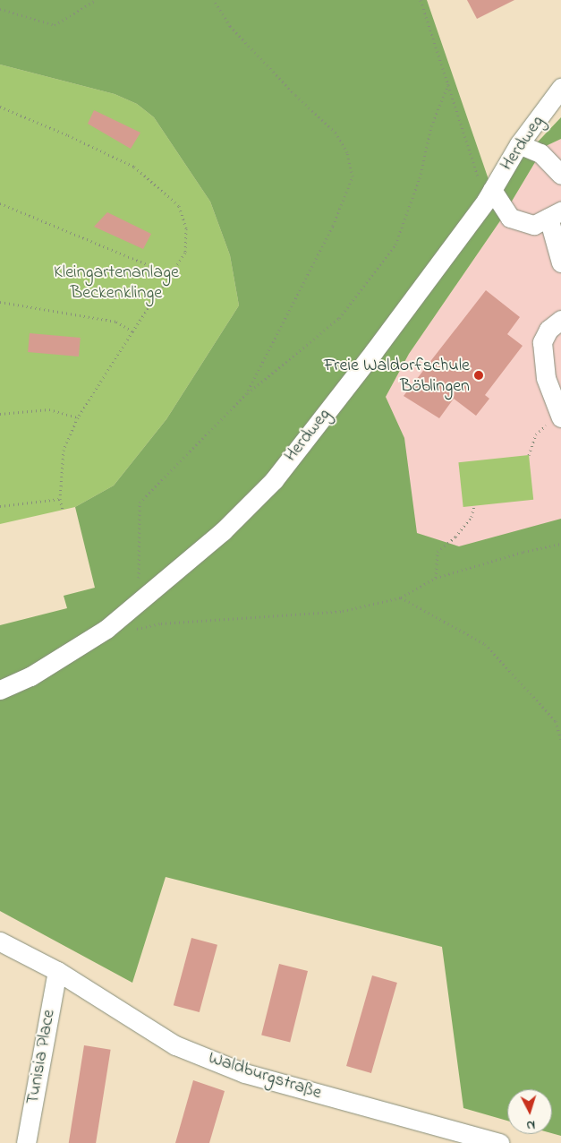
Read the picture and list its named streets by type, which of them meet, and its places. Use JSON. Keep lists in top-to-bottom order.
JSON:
{
  "streets": {
    "street": ["Herdweg", "Tunisia Place", "Waldburgstraße"]
  },
  "crossings": [
    ["Tunisia Place", "Waldburgstraße"]
  ],
  "parks": ["Kleingartenanlage Beckenklinge"],
  "places": ["Freie Waldorfschule Böblingen"],
  "north": "bottom"
}
